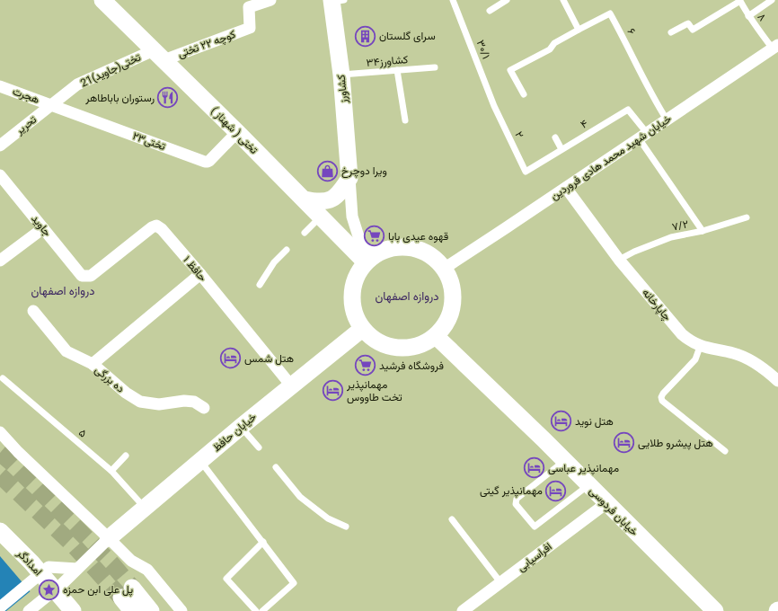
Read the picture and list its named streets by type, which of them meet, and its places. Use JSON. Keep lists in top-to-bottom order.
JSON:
{
  "streets": {
    "street": [
      "کوچه ۲۲ تختی",
      "21تختی(جاوید)",
      "کشاورز",
      "هجرت",
      "تحریر",
      "تختی ( شهناز )",
      "تختی۲۳",
      "خیابان شهید محمد هادی فروردین",
      "جاوید",
      "حافظ ۱",
      "چاپارخانه",
      "ده بزرگی",
      "خیابان حافظ",
      "خیابان فردوسی",
      "افراسیابی",
      "امدادگر"
    ],
    "lane": [
      "۸",
      "۶",
      "۳۰/۱",
      "کشاورز۳۴",
      "۴",
      "۲",
      "۷/۲",
      "۵"
    ]
  },
  "crossings": [
    ["۸", "خیابان شهید محمد هادی فروردین"],
    ["۶", "خیابان شهید محمد هادی فروردین"],
    ["کوچه ۲۲ تختی", "21تختی(جاوید)"],
    ["کوچه ۲۲ تختی", "تختی ( شهناز )"],
    ["۳۰/۱", "۲"],
    ["کشاورز۳۴", "کشاورز"],
    ["21تختی(جاوید)", "هجرت"],
    ["21تختی(جاوید)", "تحریر"],
    ["21تختی(جاوید)", "تختی ( شهناز )"],
    ["21تختی(جاوید)", "تختی۲۳"],
    ["هجرت", "تحریر"],
    ["هجرت", "تختی۲۳"],
    ["۴", "۲"],
    ["۴", "خیابان شهید محمد هادی فروردین"],
    ["تحریر", "تختی۲۳"],
    ["تختی ( شهناز )", "تختی۲۳"],
    ["تختی ( شهناز )", "خیابان شهید محمد هادی فروردین"],
    ["تختی ( شهناز )", "خیابان حافظ"],
    ["تختی ( شهناز )", "خیابان فردوسی"],
    ["خیابان شهید محمد هادی فروردین", "چاپارخانه"],
    ["خیابان شهید محمد هادی فروردین", "خیابان حافظ"],
    ["خیابان شهید محمد هادی فروردین", "خیابان فردوسی"],
    ["جاوید", "حافظ ۱"],
    ["۷/۲", "چاپارخانه"],
    ["حافظ ۱", "خیابان حافظ"],
    ["خیابان حافظ", "۵"],
    ["خیابان حافظ", "خیابان فردوسی"],
    ["خیابان فردوسی", "افراسیابی"]
  ],
  "districts": ["دروازه اصفهان", "دروازه اصفهان"],
  "places": {
    "building": ["سرای گلستان"],
    "restaurant": ["رستوران باباطاهر"],
    "shop": ["ویرا دوچرخ"],
    "supermarket": ["قهوه عیدی بابا", "فروشگاه فرشید"],
    "hotel": [
      "هتل شمس",
      "مهمانپذیر تخت طاووس",
      "هتل نوید",
      "هتل پیشرو طلایی",
      "مهمانپذیر عباسی",
      "مهمانپذیر گیتی"
    ],
    "place": ["پل علی ابن حمزه"]
  }
}
